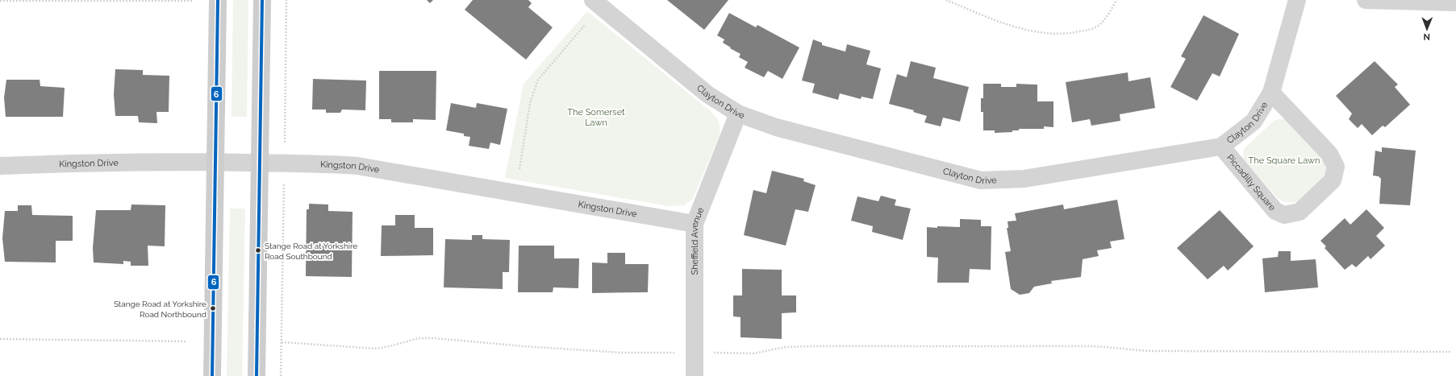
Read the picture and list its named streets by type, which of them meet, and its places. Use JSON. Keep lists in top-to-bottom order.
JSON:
{
  "streets": {
    "street": [
      "Clayton Drive",
      "Kingston Drive",
      "Piccadilly Square",
      "Sheffield Avenue"
    ]
  },
  "crossings": [
    ["Clayton Drive", "Piccadilly Square"],
    ["Clayton Drive", "Sheffield Avenue"],
    ["Kingston Drive", "Sheffield Avenue"]
  ],
  "parks": ["The Somerset Lawn", "The Square Lawn"],
  "places": ["Stange Road at Yorkshire Road Southbound", "Stange Road at Yorkshire Road Northbound"],
  "lines": ["transit line 6"],
  "north": "bottom"
}
